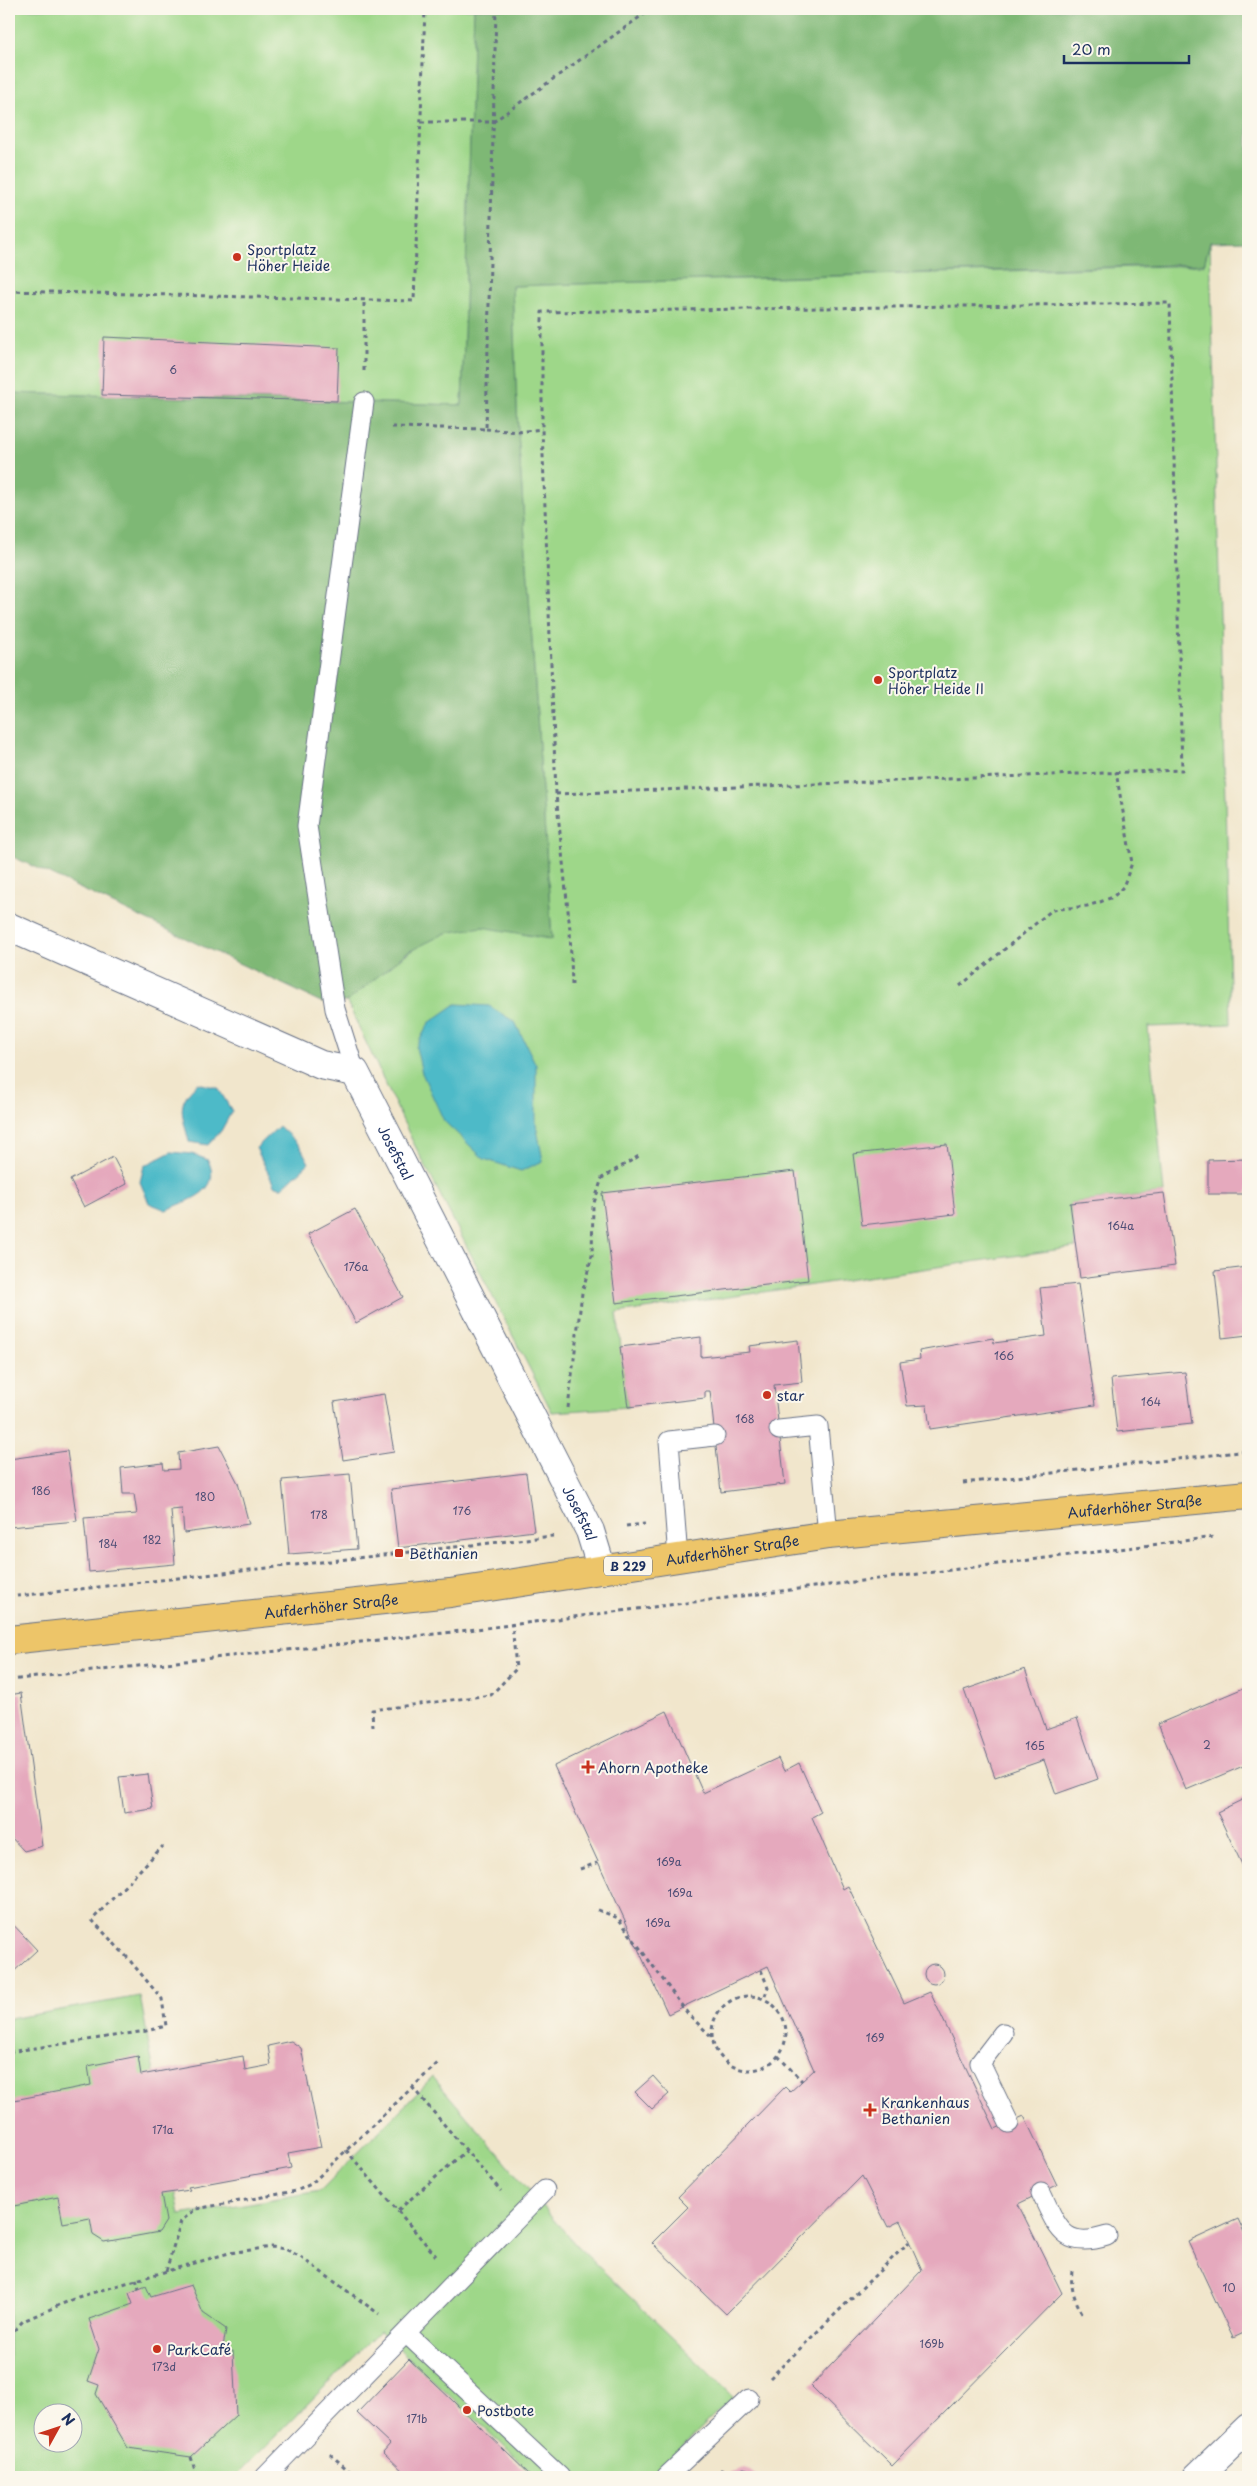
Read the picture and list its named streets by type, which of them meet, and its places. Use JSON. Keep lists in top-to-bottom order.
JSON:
{
  "streets": {
    "main road": ["Aufderhöher Straße", "B 229"],
    "street": ["Josefstal"]
  },
  "crossings": [
    ["Josefstal", "Aufderhöher Straße"]
  ],
  "places": {
    "other": [
      "Sportplatz Höher Heide",
      "Sportplatz Höher Heide II",
      "star",
      "ParkCafé",
      "Postbote"
    ],
    "transit": ["Bethanien"],
    "health": ["Ahorn Apotheke", "Krankenhaus Bethanien"]
  },
  "house_numbers": [
    "6",
    "164a",
    "176a",
    "166",
    "164",
    "168",
    "186",
    "180",
    "176",
    "178",
    "182",
    "184",
    "2",
    "165",
    "169a",
    "169a",
    "169a",
    "169",
    "171a",
    "10",
    "169b",
    "173d",
    "171b"
  ],
  "scale_bar": "20 m",
  "north": "top right"
}
